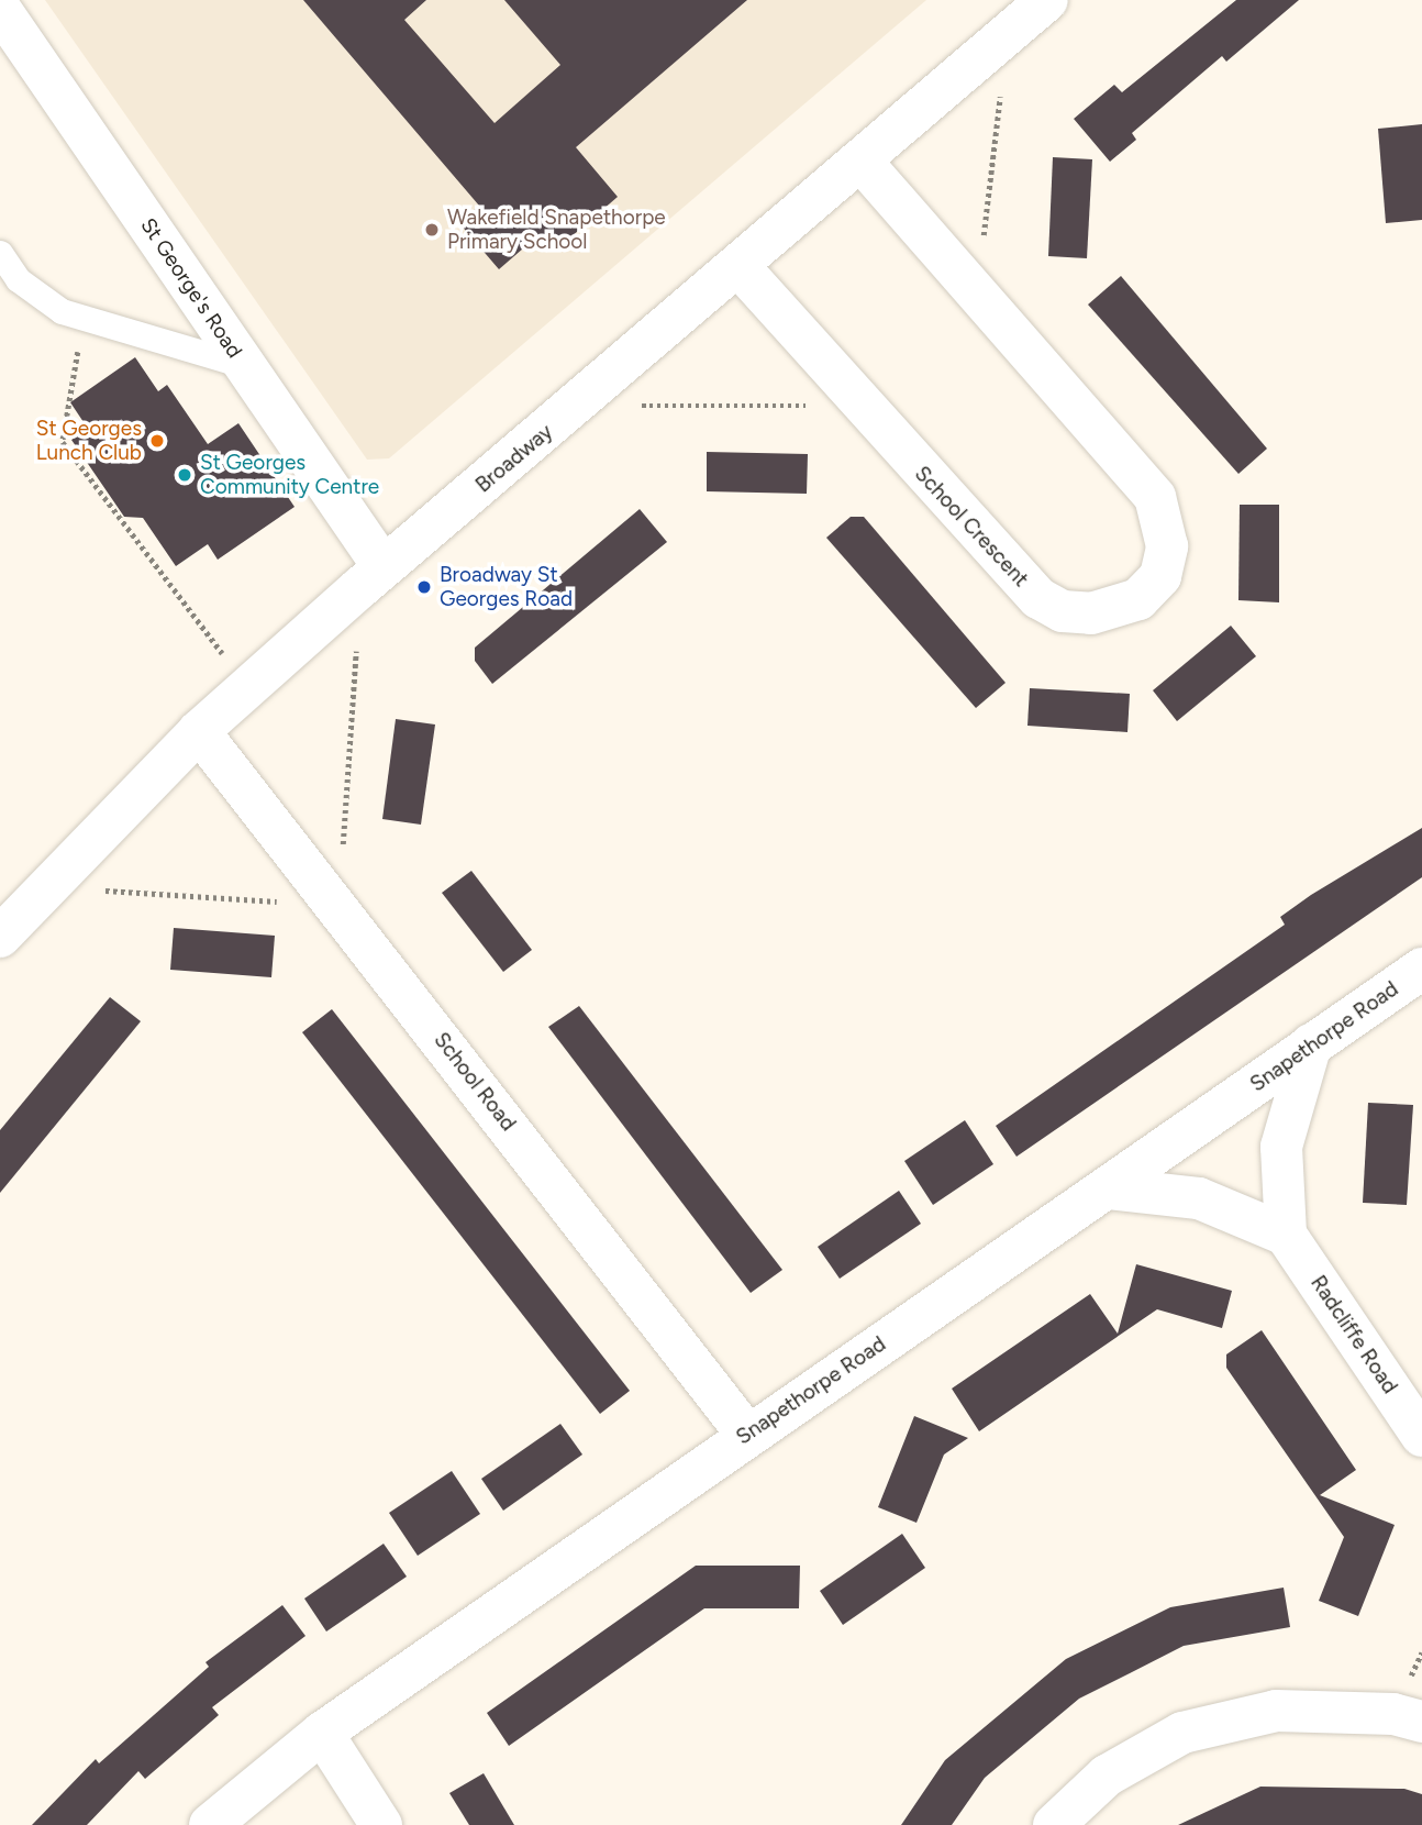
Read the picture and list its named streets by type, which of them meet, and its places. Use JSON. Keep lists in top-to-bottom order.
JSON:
{
  "streets": {
    "street": [
      "St George's Road",
      "Broadway",
      "School Crescent",
      "Snapethorpe Road",
      "School Road",
      "Radcliffe Road"
    ]
  },
  "crossings": [
    ["St George's Road", "Broadway"],
    ["Broadway", "School Crescent"],
    ["Broadway", "School Road"],
    ["Snapethorpe Road", "School Road"]
  ],
  "places": [
    "Wakefield Snapethorpe Primary School",
    "St Georges Lunch Club",
    "St Georges Community Centre",
    "Broadway St Georges Road"
  ]
}
